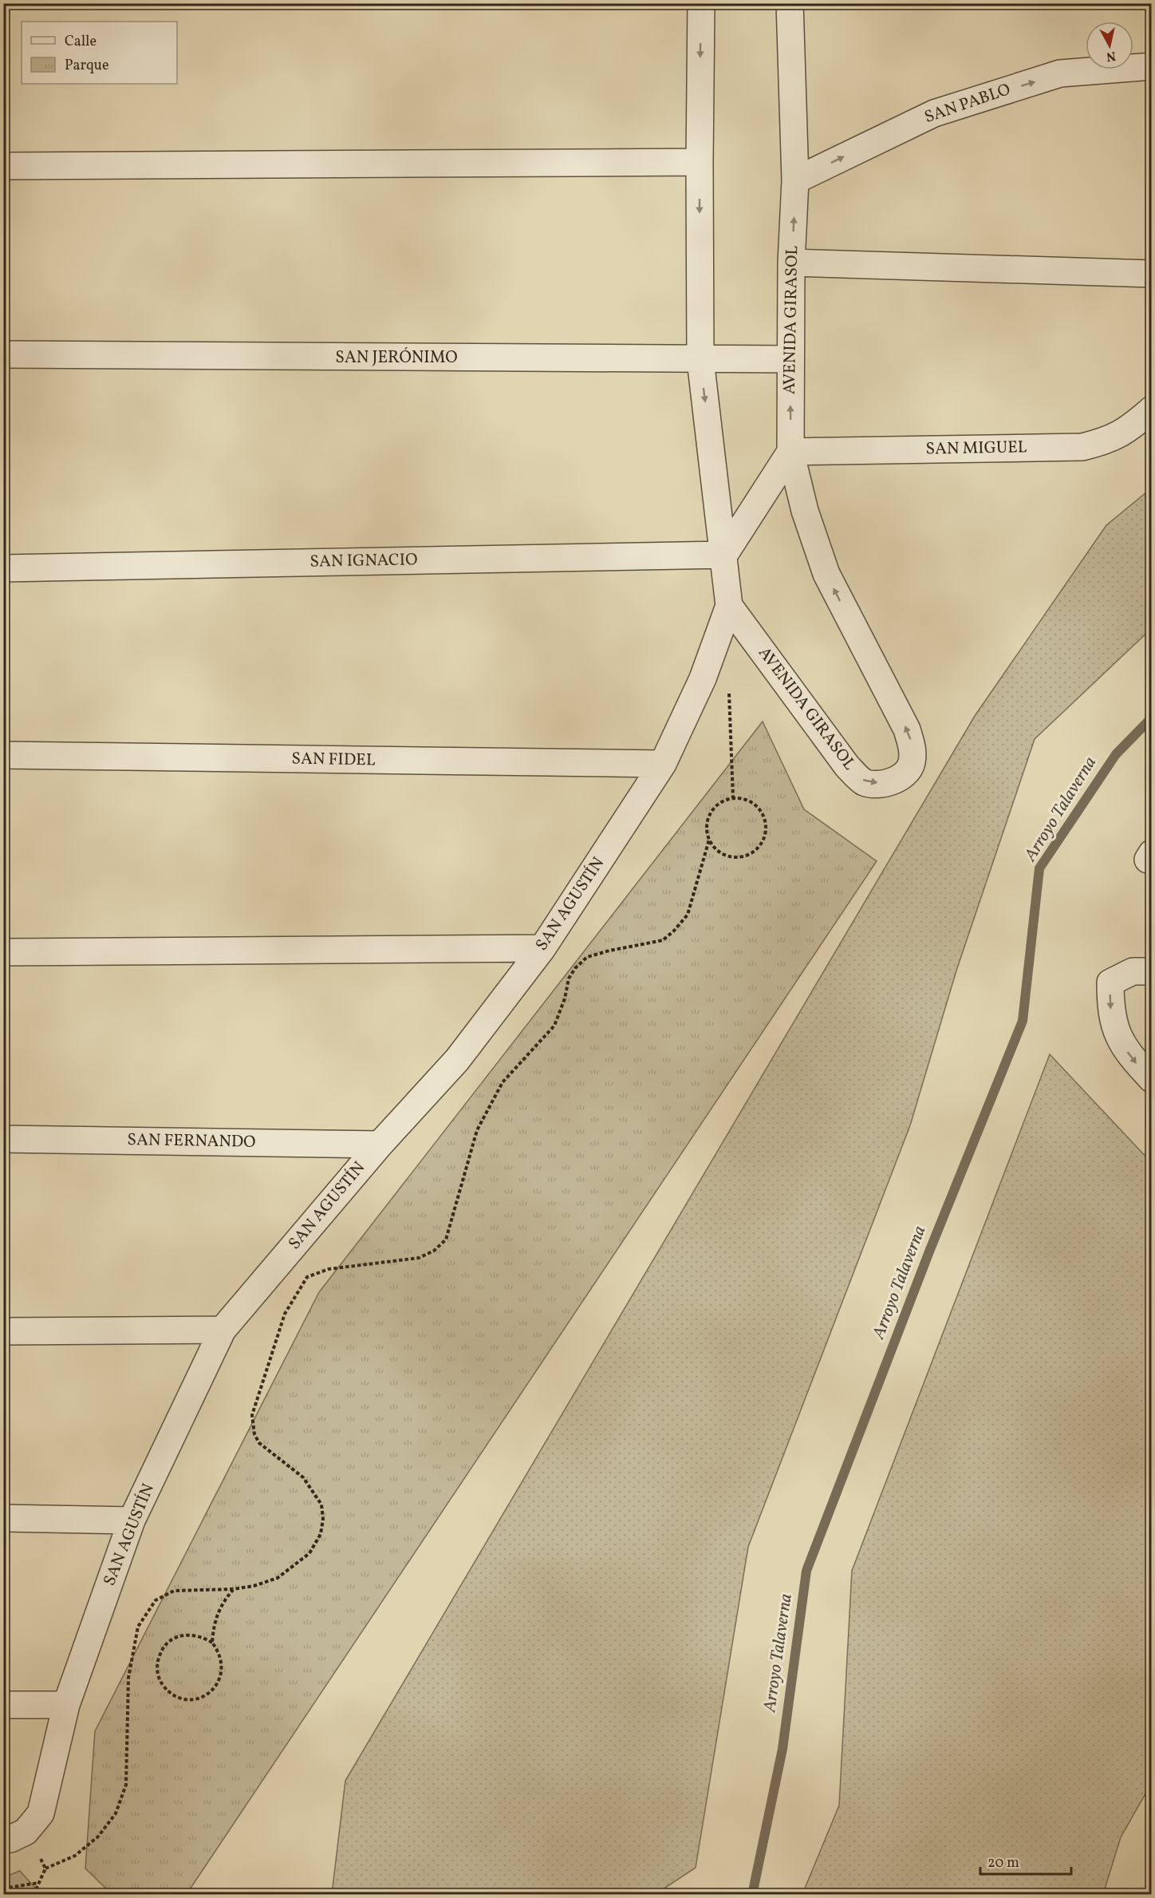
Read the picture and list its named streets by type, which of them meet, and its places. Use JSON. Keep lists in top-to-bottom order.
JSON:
{
  "streets": {
    "street": [
      "SAN PABLO",
      "AVENIDA GIRASOL",
      "SAN JERÓNIMO",
      "SAN MIGUEL",
      "SAN IGNACIO",
      "SAN FIDEL",
      "SAN AGUSTÍN",
      "SAN FERNANDO"
    ]
  },
  "crossings": [
    ["SAN PABLO", "AVENIDA GIRASOL"],
    ["AVENIDA GIRASOL", "SAN JERÓNIMO"],
    ["AVENIDA GIRASOL", "SAN MIGUEL"],
    ["AVENIDA GIRASOL", "SAN AGUSTÍN"],
    ["SAN FIDEL", "SAN AGUSTÍN"],
    ["SAN AGUSTÍN", "SAN FERNANDO"]
  ],
  "water": ["Arroyo Talaverna"],
  "legend": ["Calle", "Parque"],
  "scale_bar": "20 m",
  "north": "bottom"
}
